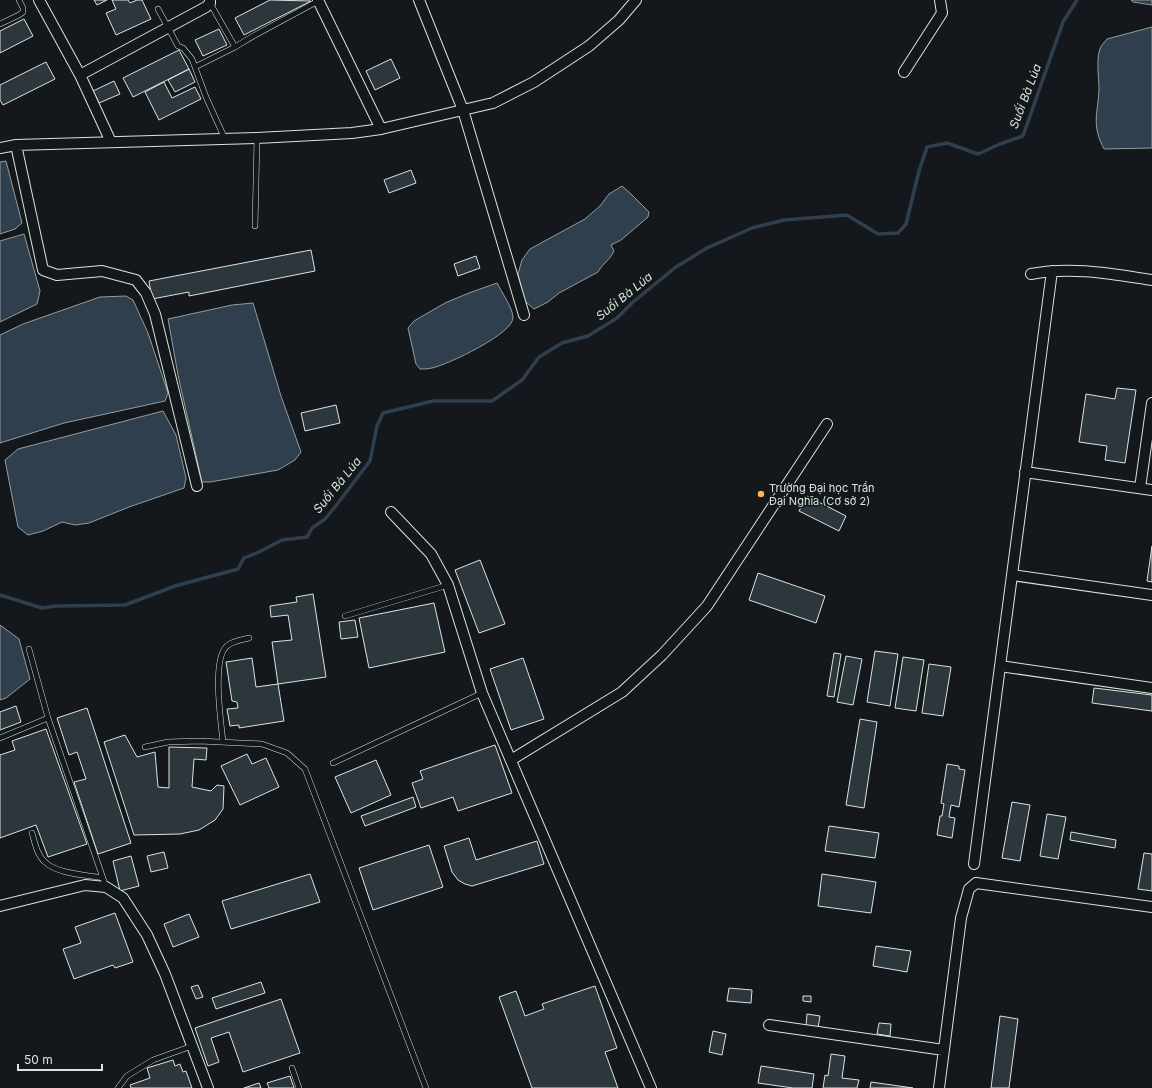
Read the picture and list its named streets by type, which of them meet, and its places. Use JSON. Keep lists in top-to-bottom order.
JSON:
{
  "water": ["Suối Bà Lúa"],
  "places": ["Trường Đại học Trần Đại Nghĩa (Cơ sở 2)"],
  "scale_bar": "50 m"
}
